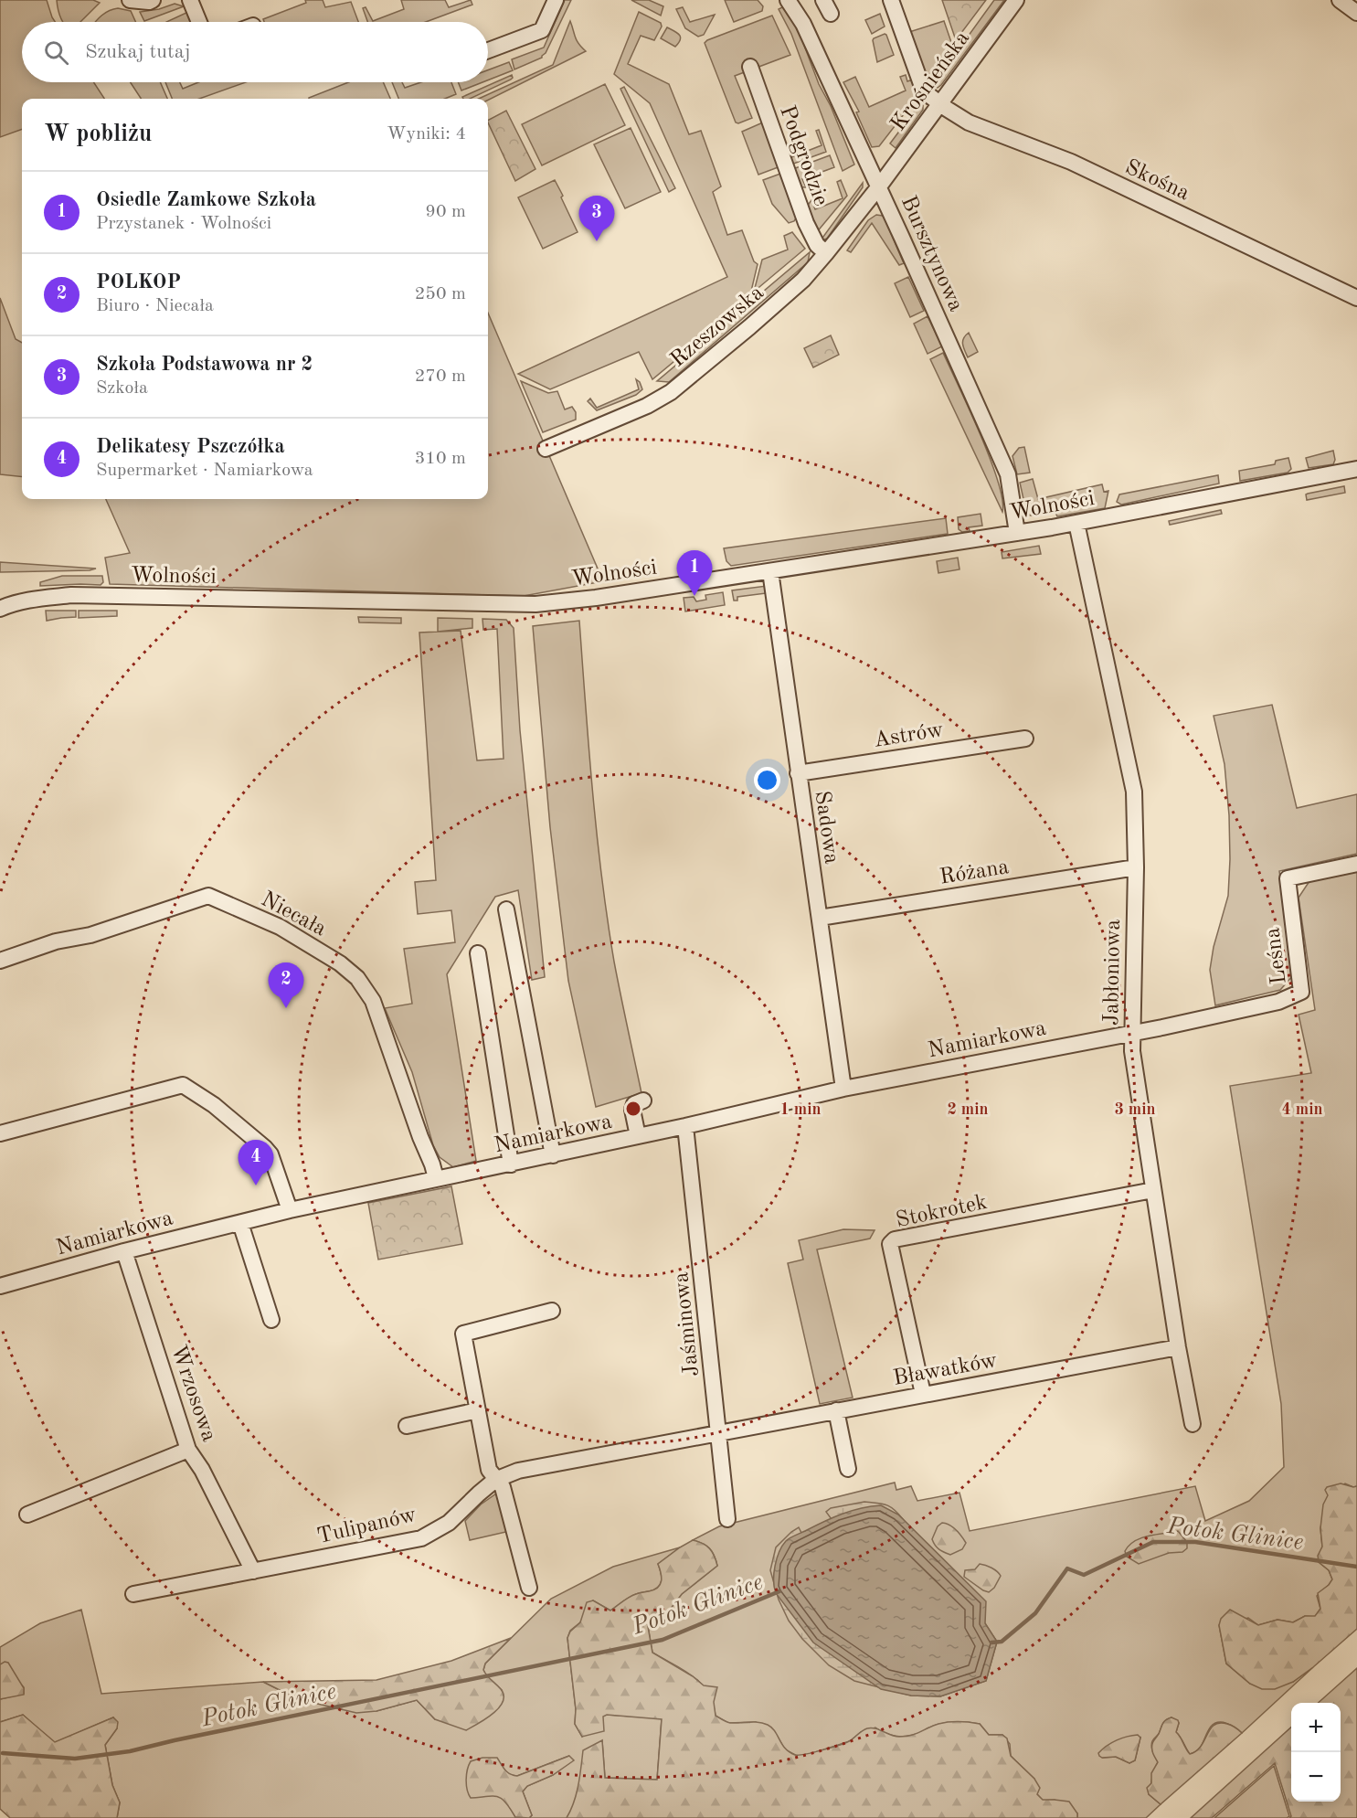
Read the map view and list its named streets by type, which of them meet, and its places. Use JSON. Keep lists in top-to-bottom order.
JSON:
{
  "streets": {
    "street": [
      "Krośnieńska",
      "Podgrodzie",
      "Skośna",
      "Bursztynowa",
      "Rzeszowska",
      "Wolności",
      "Astrów",
      "Sadowa",
      "Różana",
      "Niecała",
      "Leśna",
      "Jabłoniowa",
      "Namiarkowa",
      "Stokrotek",
      "Jaśminowa",
      "Bławatków",
      "Wrzosowa",
      "Tulipanów"
    ]
  },
  "crossings": [
    ["Krośnieńska", "Skośna"],
    ["Krośnieńska", "Bursztynowa"],
    ["Krośnieńska", "Rzeszowska"],
    ["Podgrodzie", "Rzeszowska"],
    ["Bursztynowa", "Rzeszowska"],
    ["Bursztynowa", "Wolności"],
    ["Wolności", "Sadowa"],
    ["Wolności", "Jabłoniowa"],
    ["Astrów", "Sadowa"],
    ["Sadowa", "Różana"],
    ["Sadowa", "Namiarkowa"],
    ["Różana", "Jabłoniowa"],
    ["Niecała", "Namiarkowa"],
    ["Leśna", "Jabłoniowa"],
    ["Leśna", "Namiarkowa"],
    ["Jabłoniowa", "Namiarkowa"],
    ["Jabłoniowa", "Stokrotek"],
    ["Jabłoniowa", "Bławatków"],
    ["Namiarkowa", "Jaśminowa"],
    ["Namiarkowa", "Wrzosowa"],
    ["Stokrotek", "Bławatków"],
    ["Jaśminowa", "Bławatków"],
    ["Jaśminowa", "Tulipanów"],
    ["Bławatków", "Tulipanów"],
    ["Wrzosowa", "Tulipanów"]
  ],
  "water": ["Potok Glinice"],
  "page": {
    "search": "Szukaj tutaj",
    "heading": ["W pobliżu", "Wyniki: 4"],
    "list": [
      {
        "mark": "1",
        "name": "Osiedle Zamkowe Szkoła",
        "note": "Przystanek · Wolności",
        "value": "90 m"
      },
      {
        "mark": "2",
        "name": "POLKOP",
        "note": "Biuro · Niecała",
        "value": "250 m"
      },
      {
        "mark": "3",
        "name": "Szkoła Podstawowa nr 2",
        "note": "Szkoła",
        "value": "270 m"
      },
      {
        "mark": "4",
        "name": "Delikatesy Pszczółka",
        "note": "Supermarket · Namiarkowa",
        "value": "310 m"
      }
    ],
    "pins": [
      "3",
      "1",
      "2",
      "4"
    ],
    "map_buttons": ["+", "−"]
  },
  "rings": [
    "1 min",
    "2 min",
    "3 min",
    "4 min"
  ]
}
